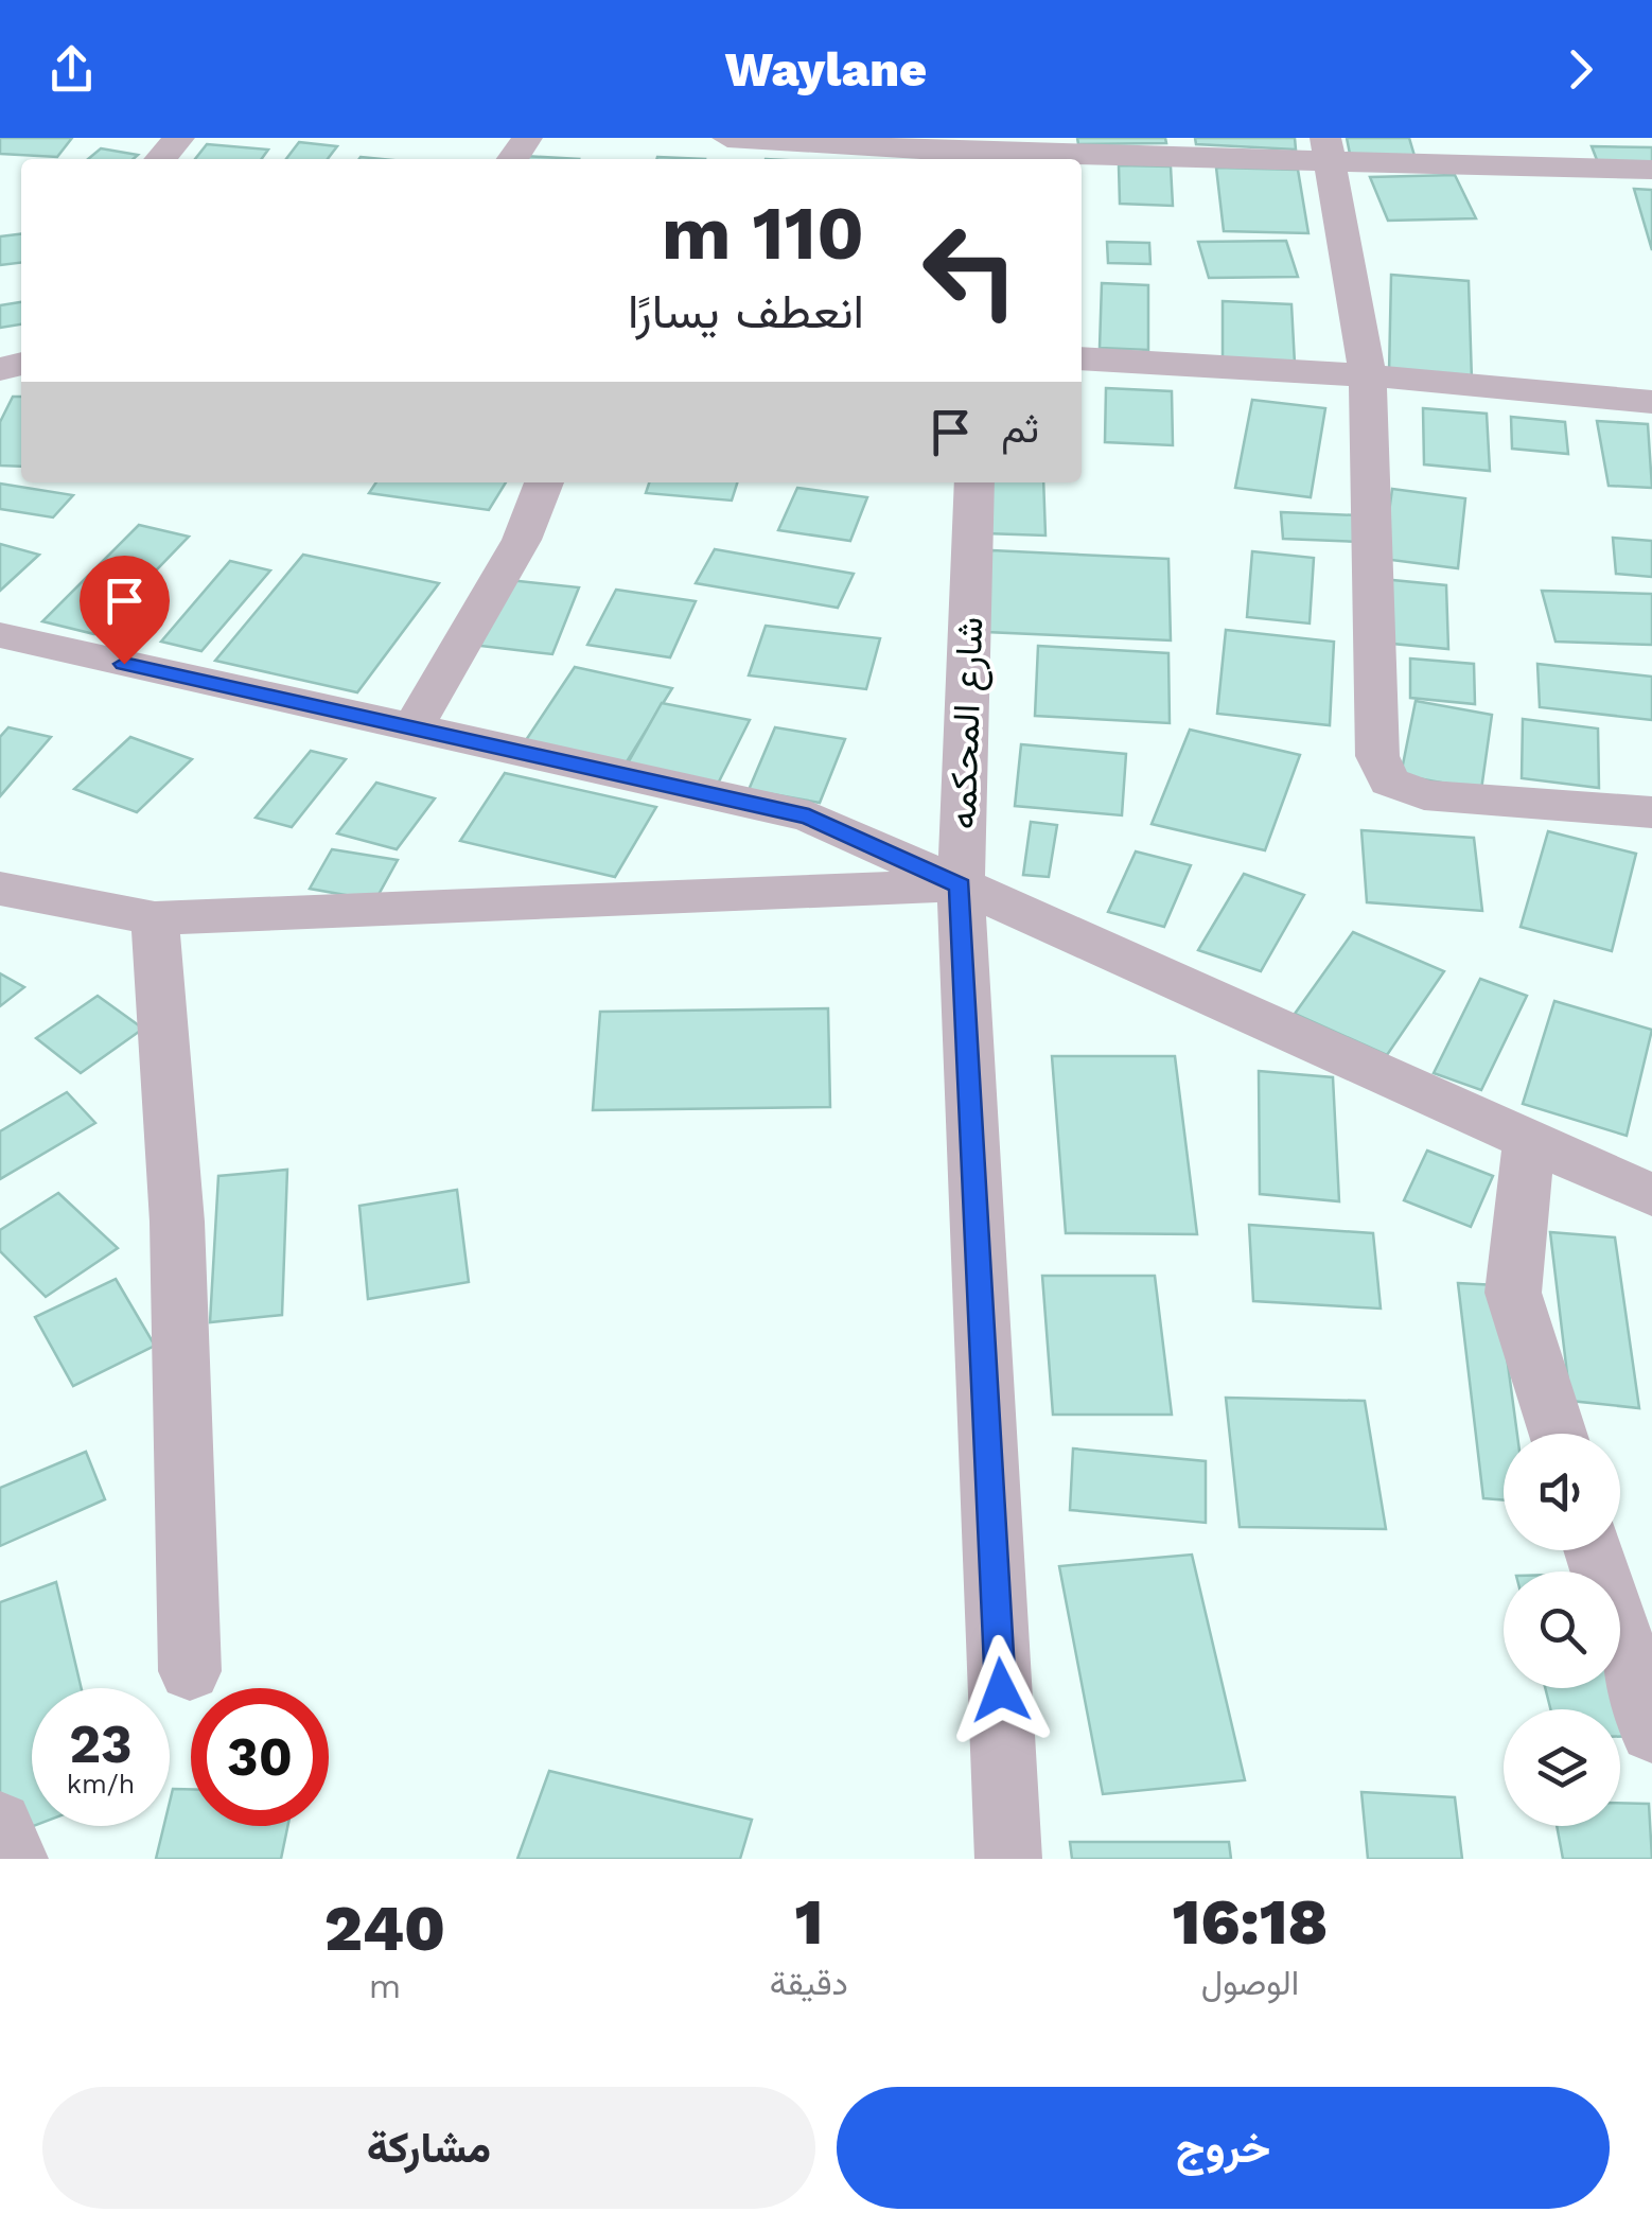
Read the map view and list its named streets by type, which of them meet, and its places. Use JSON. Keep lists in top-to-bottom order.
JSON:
{
  "streets": {
    "street": ["شارع المحكمه"]
  },
  "page": {
    "header": "Waylane",
    "turn": ["110 m", "انعطف يسارًا"],
    "then": "ثم",
    "speed": "23 km/h",
    "limit": "30",
    "eta": [
      "16:18",
      "الوصول",
      "1",
      "دقيقة",
      "240",
      "m"
    ],
    "buttons": ["خروج", "مشاركة"]
  }
}
